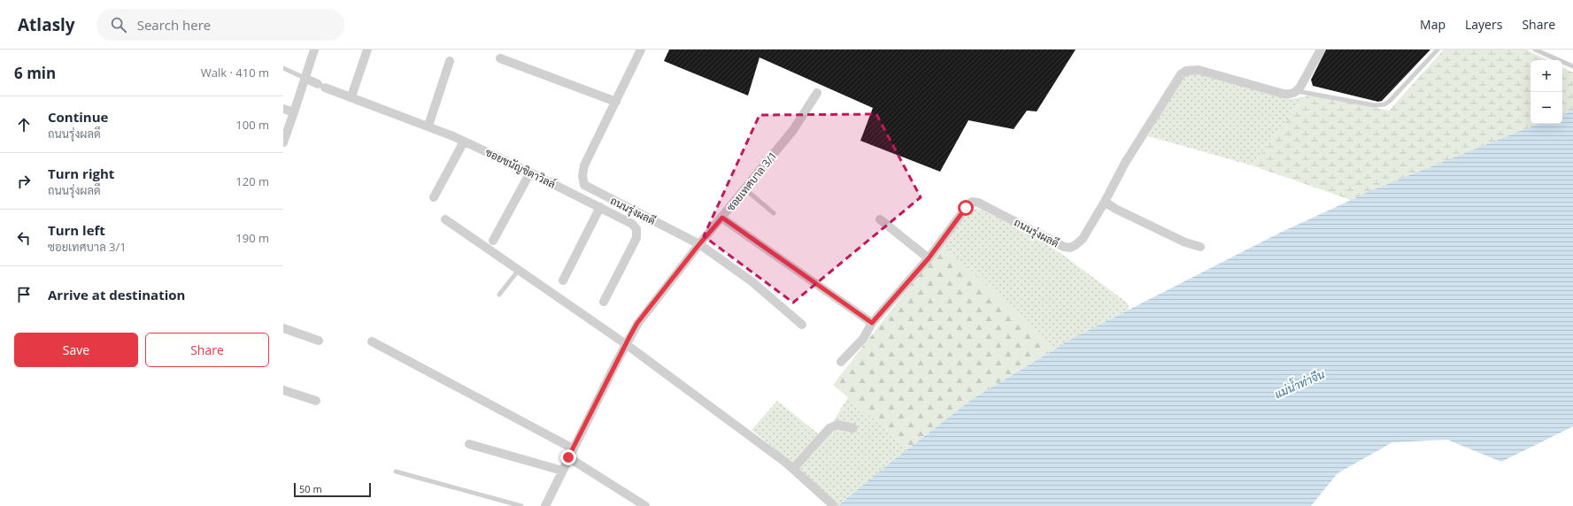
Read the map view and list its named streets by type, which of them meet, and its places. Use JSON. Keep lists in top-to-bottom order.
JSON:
{
  "streets": {
    "street": ["ซอยชนัญชิดาวิลล์", "ซอยเทศบาล 3/1", "ถนนรุ่งผลดี"]
  },
  "crossings": [
    ["ซอยเทศบาล 3/1", "ถนนรุ่งผลดี"]
  ],
  "water": ["แม่น้ำท่าจีน"],
  "scale_bar": "50 m",
  "page": {
    "header": "Atlasly",
    "search": "Search here",
    "nav": ["Map", "Layers", "Share"],
    "heading": ["6 min", "Walk · 410 m"],
    "map_buttons": ["+", "−"],
    "list": [
      ["Continue", "ถนนรุ่งผลดี", "100 m"],
      ["Turn right", "ถนนรุ่งผลดี", "120 m"],
      ["Turn left", "ซอยเทศบาล 3/1", "190 m"],
      "Arrive at destination"
    ],
    "buttons": ["Save", "Share"],
    "scale": "50 m"
  }
}
